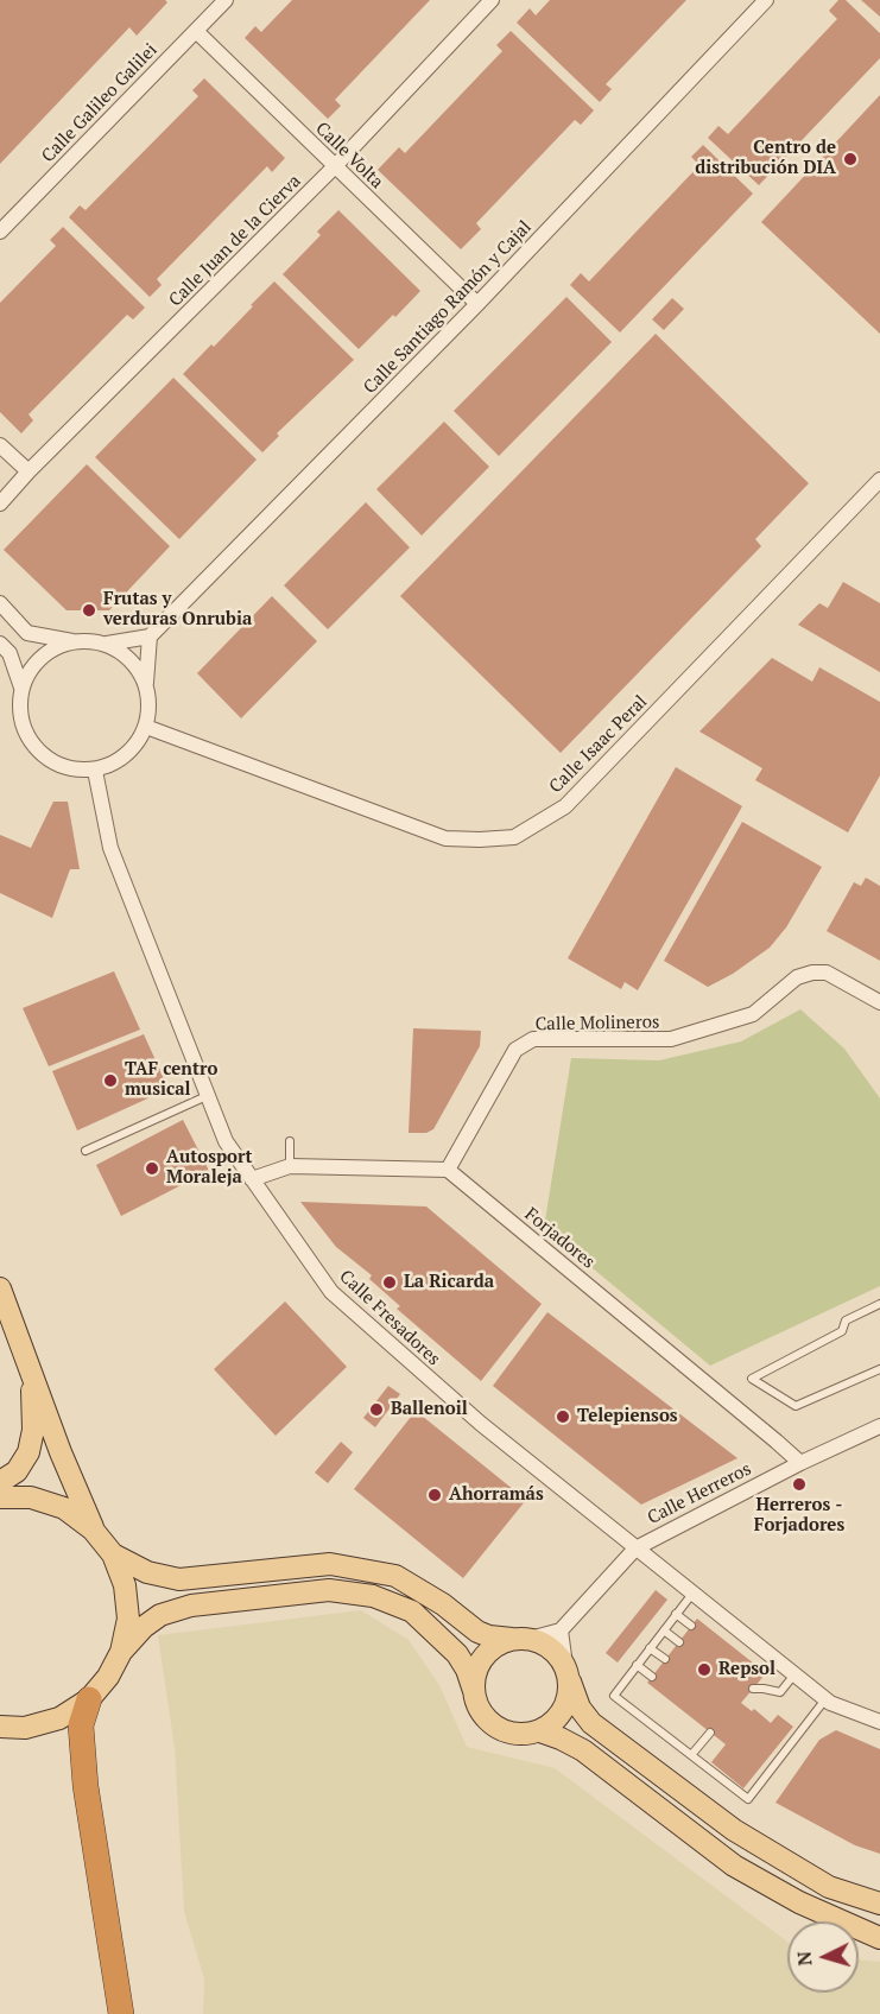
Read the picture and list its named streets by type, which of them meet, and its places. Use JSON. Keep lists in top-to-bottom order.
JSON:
{
  "streets": {
    "street": [
      "Calle Galileo Galilei",
      "Calle Volta",
      "Calle Juan de la Cierva",
      "Calle Santiago Ramón y Cajal",
      "Calle Isaac Peral",
      "Calle Molineros",
      "Forjadores",
      "Calle Fresadores",
      "Calle Herreros"
    ]
  },
  "crossings": [
    ["Calle Galileo Galilei", "Calle Volta"],
    ["Calle Volta", "Calle Juan de la Cierva"],
    ["Calle Volta", "Calle Santiago Ramón y Cajal"],
    ["Calle Isaac Peral", "Calle Fresadores"],
    ["Calle Molineros", "Forjadores"],
    ["Forjadores", "Calle Herreros"],
    ["Calle Fresadores", "Calle Herreros"]
  ],
  "places": [
    "Centro de distribución DIA",
    "Frutas y verduras Onrubia",
    "TAF centro musical",
    "Autosport Moraleja",
    "La Ricarda",
    "Ballenoil",
    "Telepiensos",
    "Herreros - Forjadores",
    "Ahorramás",
    "Repsol"
  ],
  "north": "left"
}
